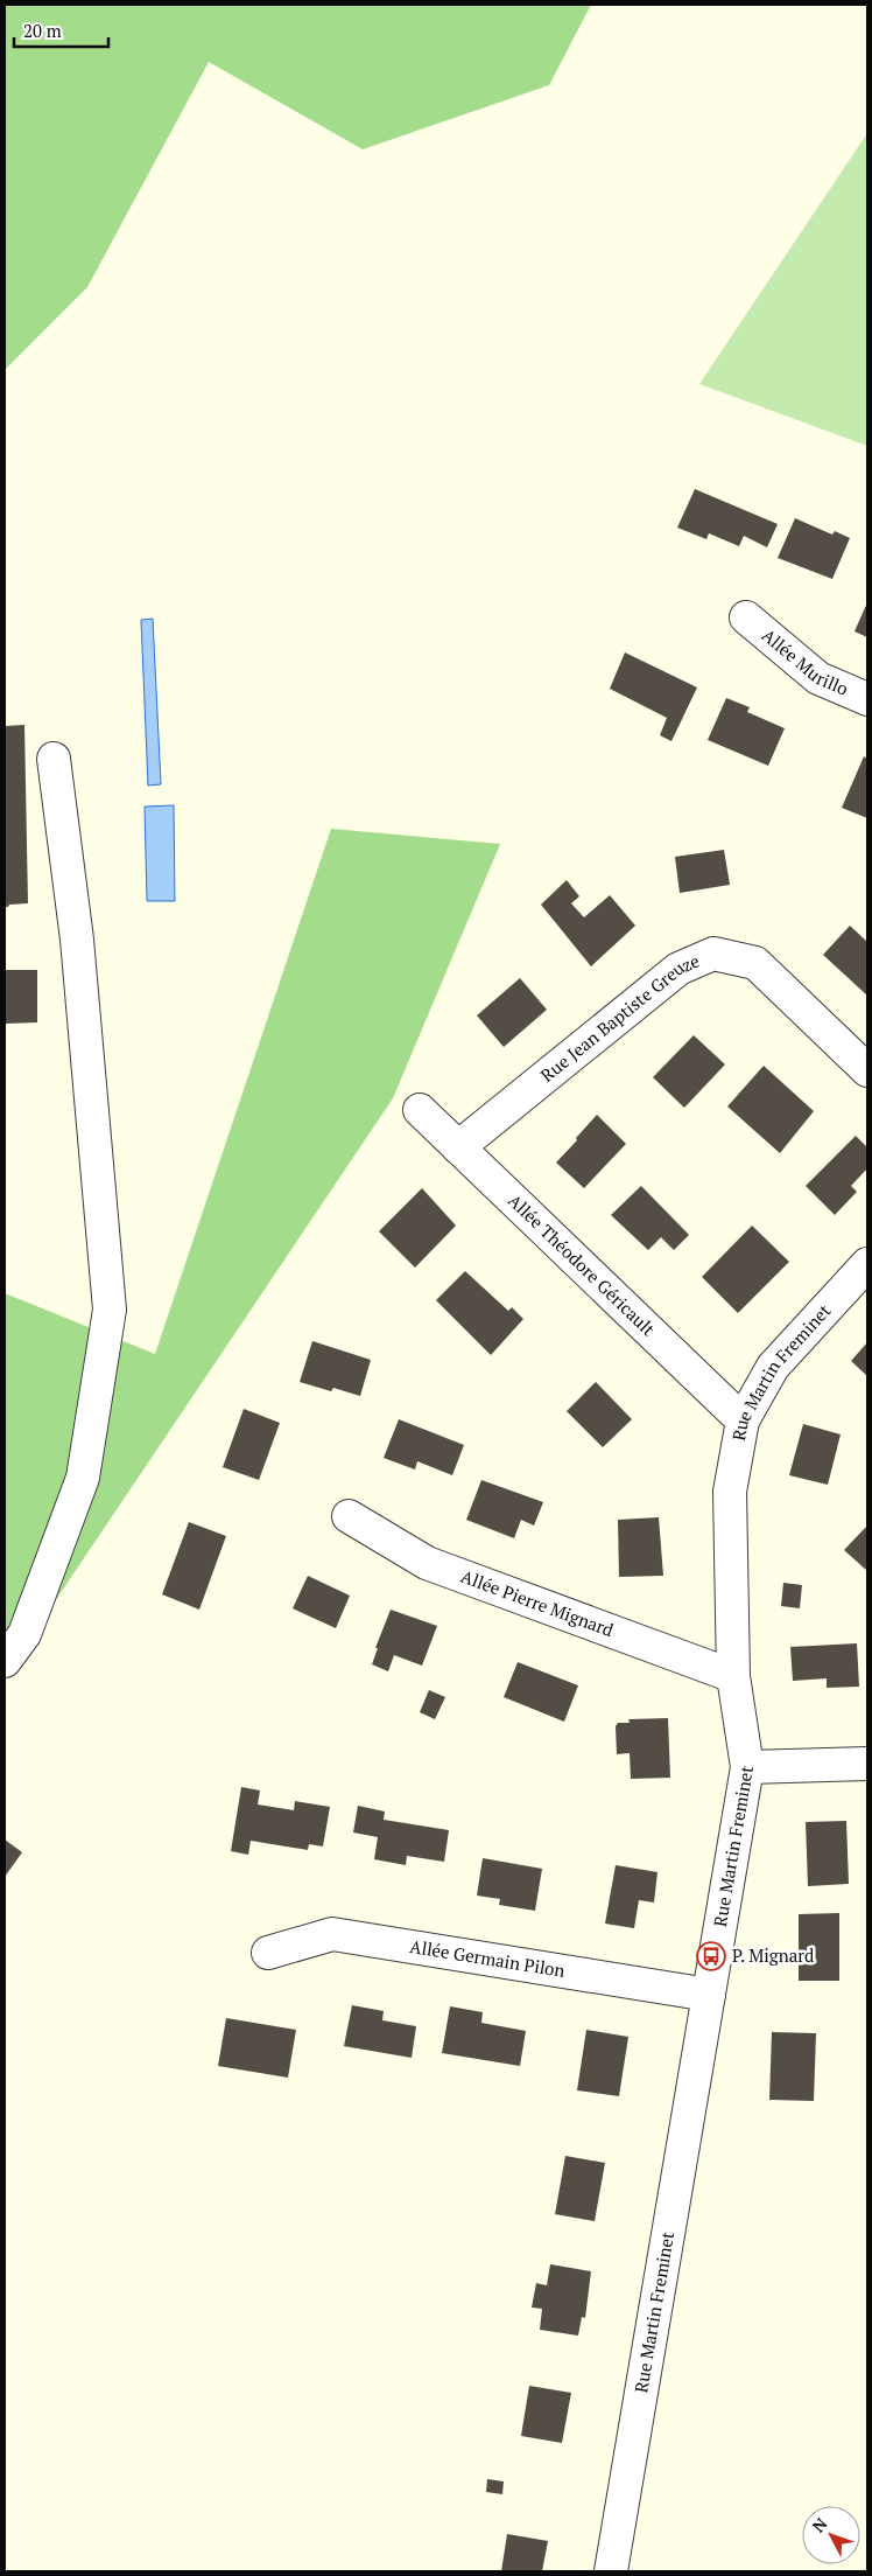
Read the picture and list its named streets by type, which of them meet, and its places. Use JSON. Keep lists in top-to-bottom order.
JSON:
{
  "streets": {
    "street": [
      "Allée Murillo",
      "Rue Jean Baptiste Greuze",
      "Allée Théodore Géricault",
      "Rue Martin Freminet",
      "Allée Pierre Mignard",
      "Allée Germain Pilon"
    ]
  },
  "crossings": [
    ["Rue Jean Baptiste Greuze", "Allée Théodore Géricault"],
    ["Allée Théodore Géricault", "Rue Martin Freminet"],
    ["Rue Martin Freminet", "Allée Pierre Mignard"],
    ["Rue Martin Freminet", "Allée Germain Pilon"]
  ],
  "places": {
    "bus stop": ["P. Mignard"]
  },
  "scale_bar": "20 m",
  "north": "top left"
}
